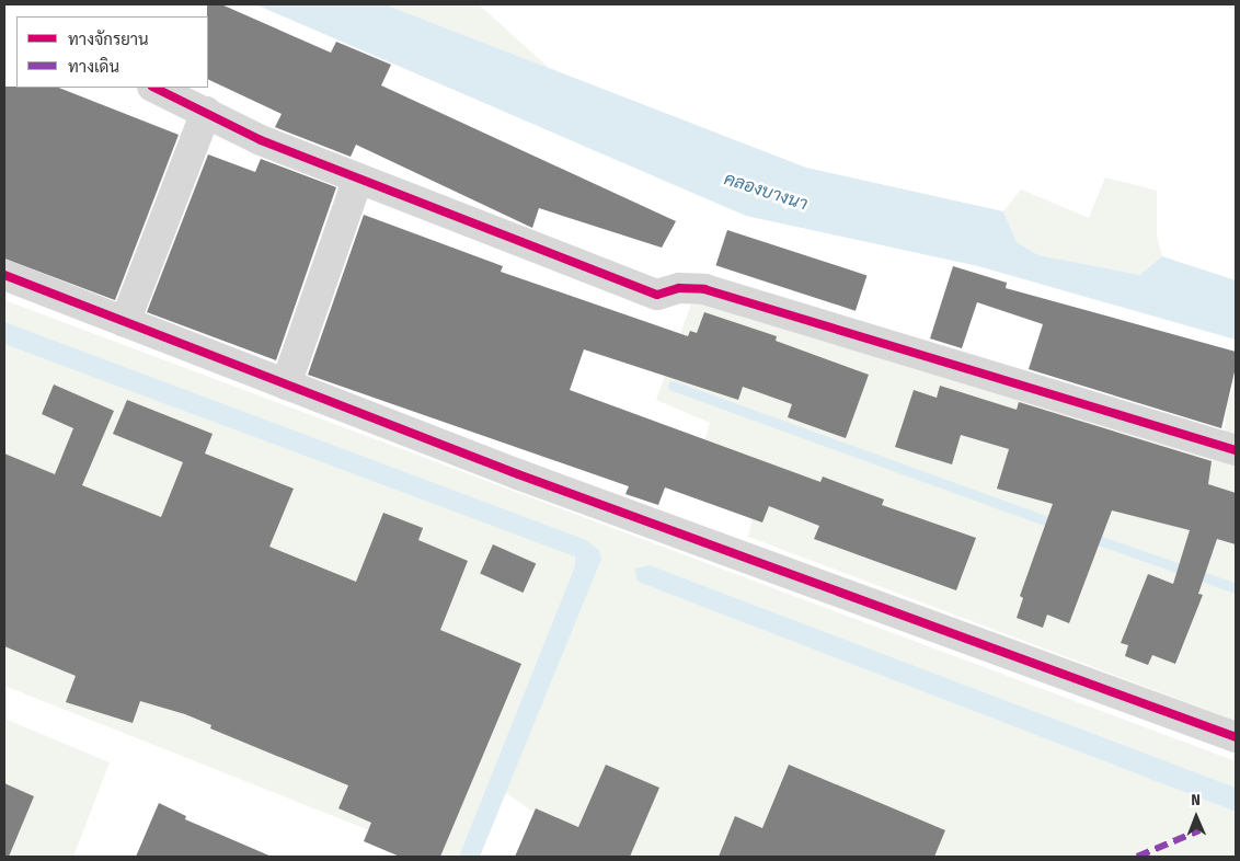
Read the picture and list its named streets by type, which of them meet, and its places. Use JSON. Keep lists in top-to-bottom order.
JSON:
{
  "water": ["คลองบางนา"],
  "legend": ["ทางจักรยาน", "ทางเดิน"],
  "north": "top"
}
